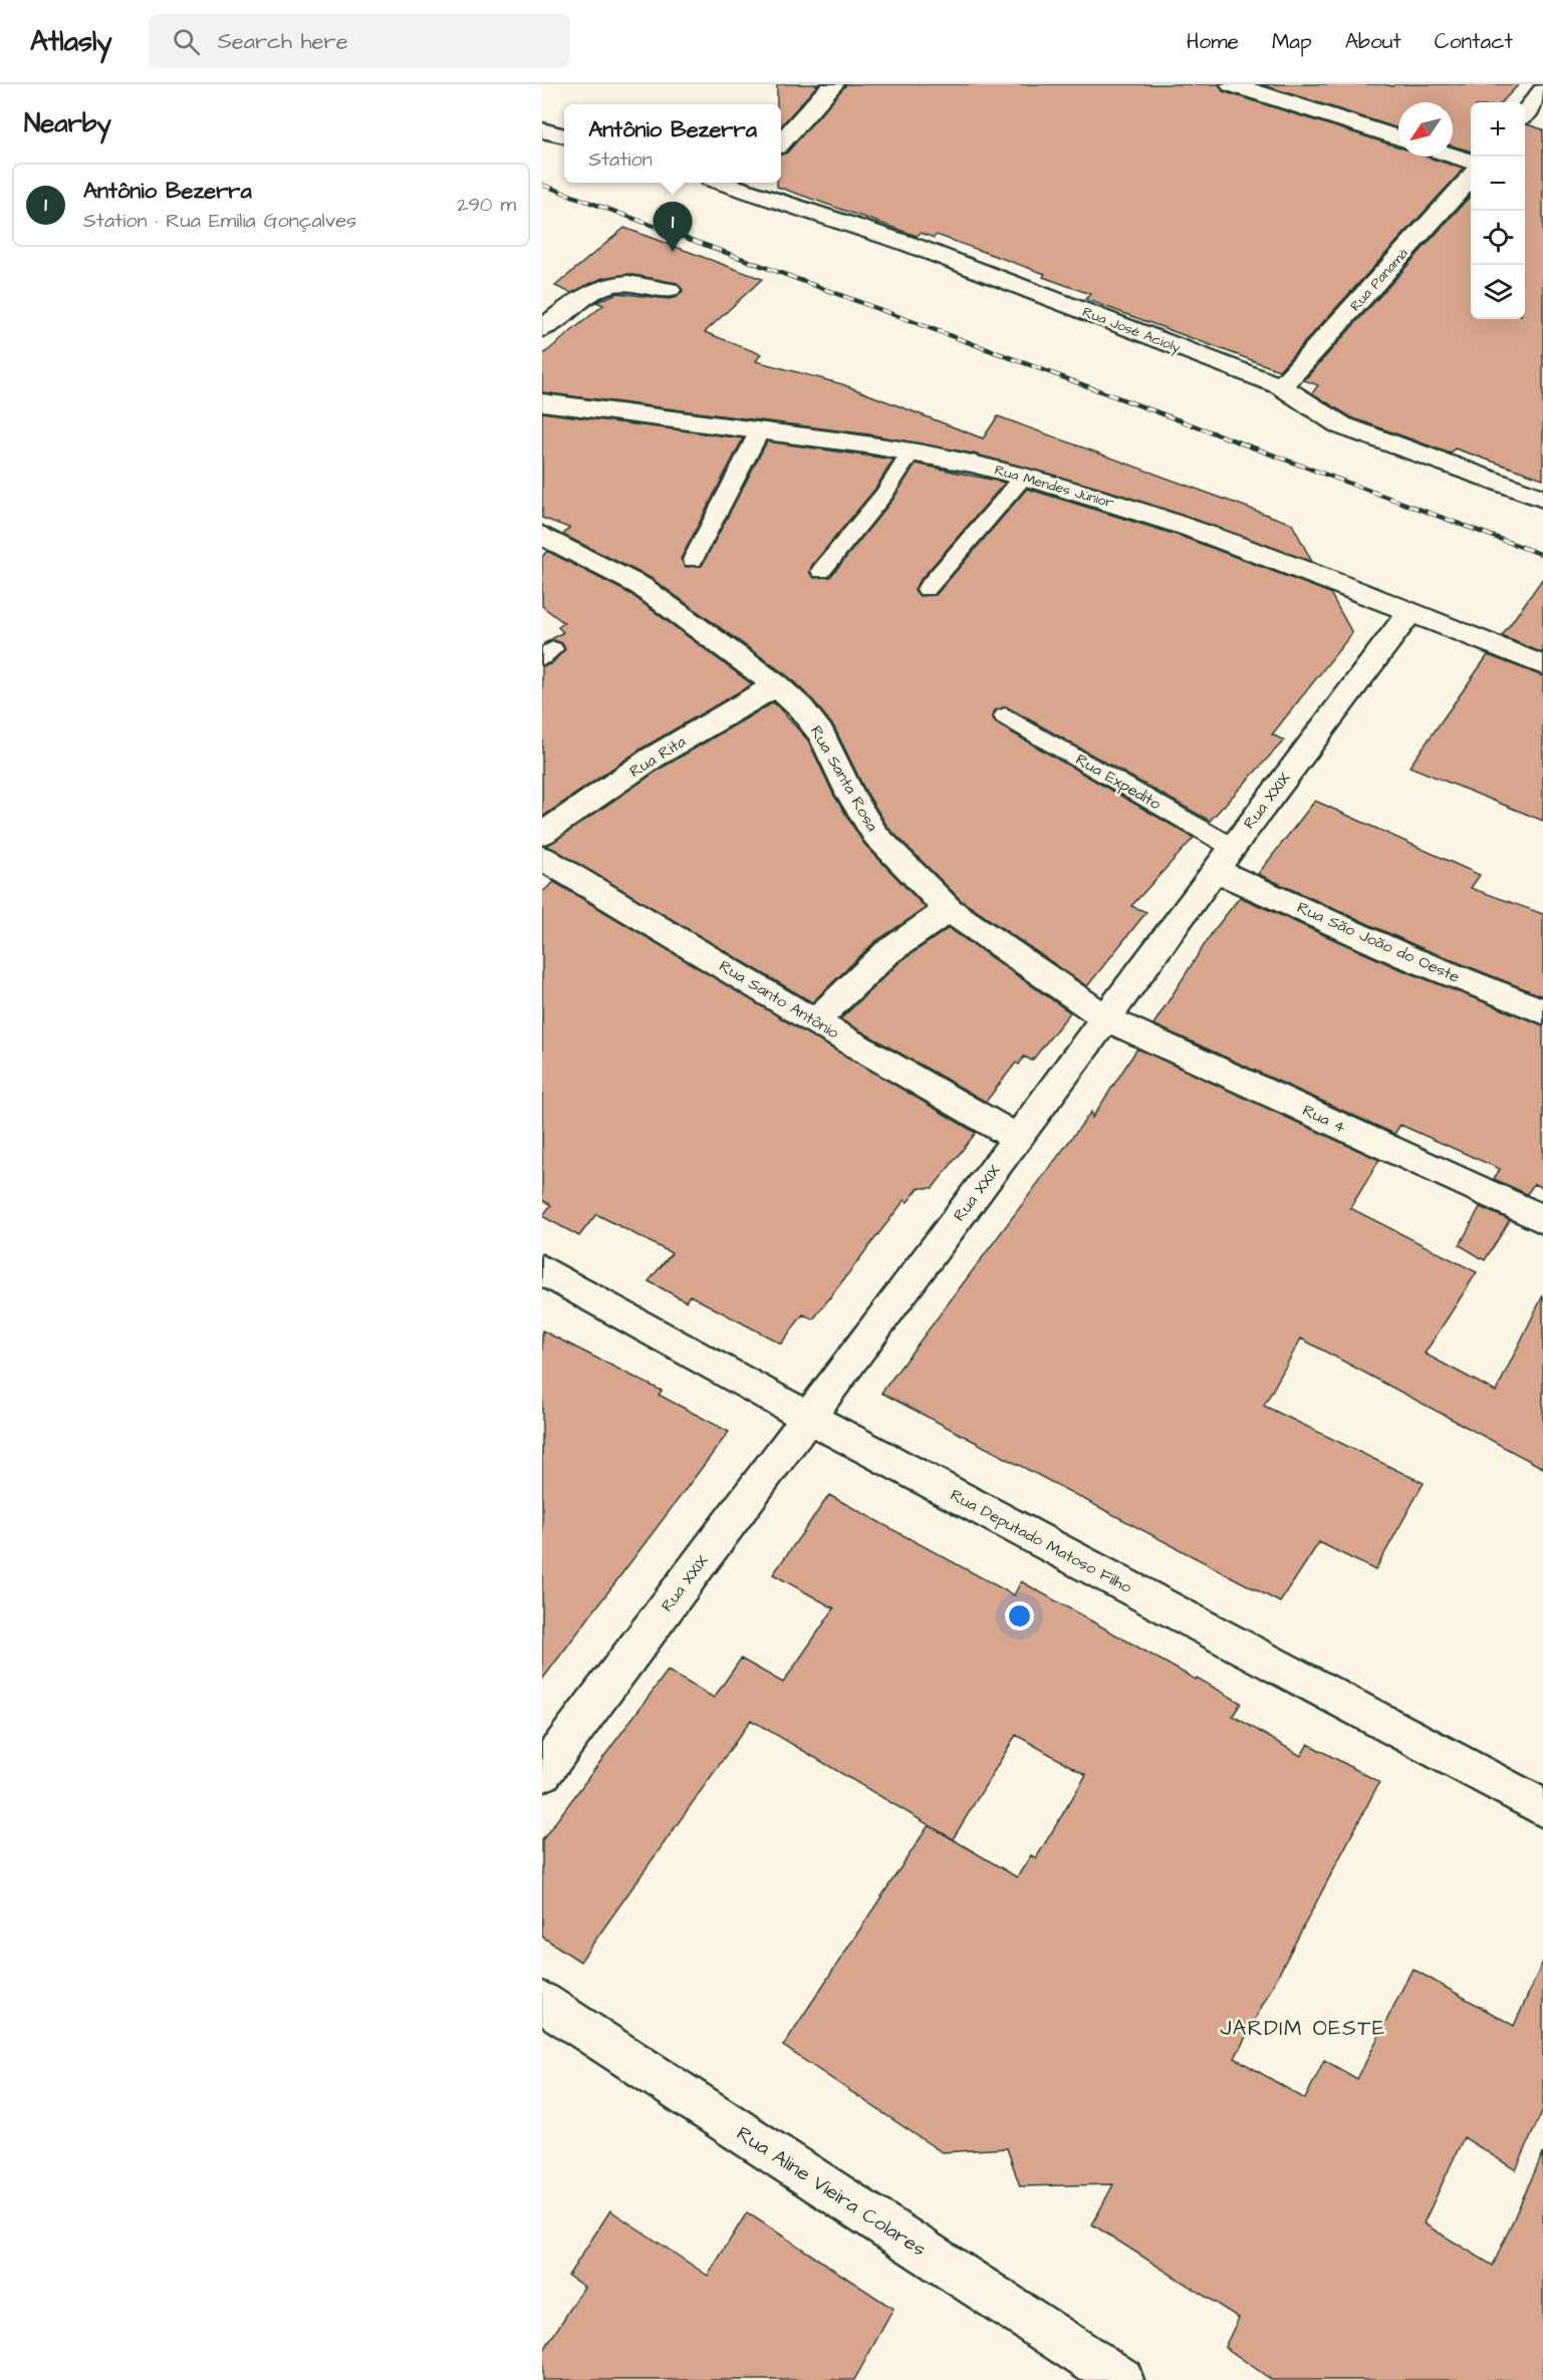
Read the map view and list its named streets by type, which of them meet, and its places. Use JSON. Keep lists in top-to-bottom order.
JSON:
{
  "streets": {
    "street": [
      "Rua Panamá",
      "Rua José Acioly",
      "Rua Mendes Júnior",
      "Rua Rita",
      "Rua Santa Rosa",
      "Rua XXIX",
      "Rua São João do Oeste",
      "Rua Santo Antônio",
      "Rua 4",
      "Rua Deputado Matoso Filho",
      "Rua Aline Vieira Colares"
    ],
    "lane": ["Rua Expedito"]
  },
  "crossings": [
    ["Rua Panamá", "Rua José Acioly"],
    ["Rua Mendes Júnior", "Rua XXIX"],
    ["Rua Rita", "Rua Santa Rosa"],
    ["Rua Santa Rosa", "Rua XXIX"],
    ["Rua Santa Rosa", "Rua 4"],
    ["Rua Expedito", "Rua XXIX"],
    ["Rua Expedito", "Rua São João do Oeste"],
    ["Rua XXIX", "Rua São João do Oeste"],
    ["Rua XXIX", "Rua Santo Antônio"],
    ["Rua XXIX", "Rua 4"],
    ["Rua XXIX", "Rua Deputado Matoso Filho"]
  ],
  "districts": ["JARDIM OESTE"],
  "north": "bottom left",
  "page": {
    "header": "Atlasly",
    "search": "Search here",
    "nav": [
      "Home",
      "Map",
      "About",
      "Contact"
    ],
    "heading": "Nearby",
    "map_buttons": ["+", "−"],
    "popup": ["Antônio Bezerra", "Station"],
    "list": [
      {
        "mark": "1",
        "name": "Antônio Bezerra",
        "note": "Station · Rua Emília Gonçalves",
        "value": "290 m"
      }
    ],
    "pins": "1"
  }
}
